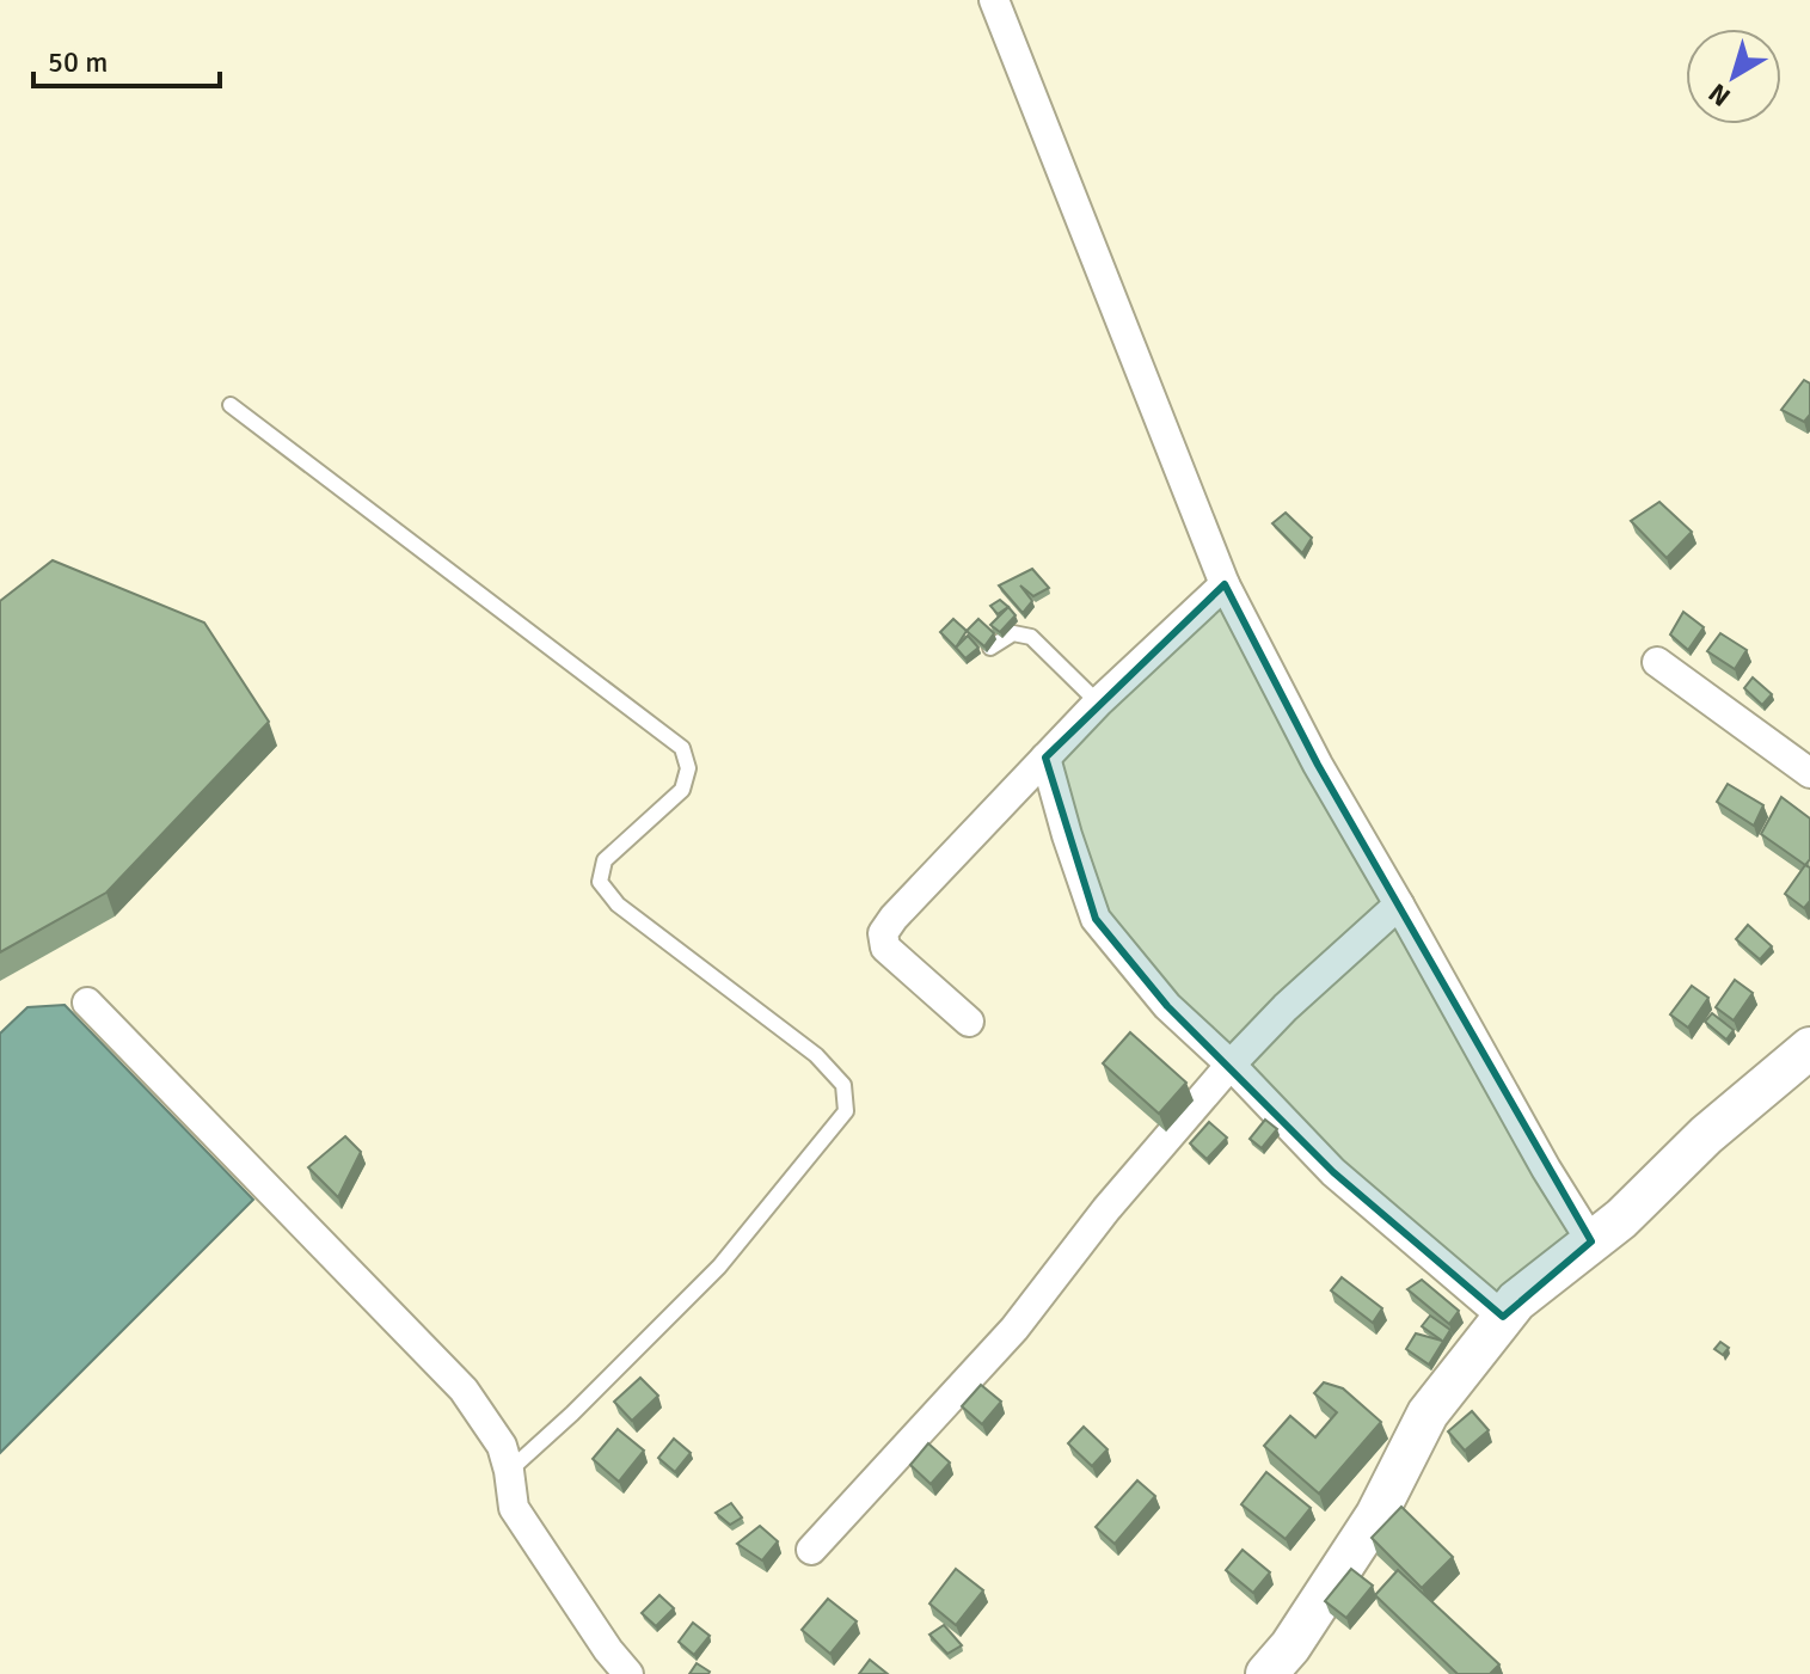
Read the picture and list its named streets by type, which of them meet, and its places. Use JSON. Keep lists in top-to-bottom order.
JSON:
{
  "scale_bar": "50 m",
  "north": "bottom left"
}
